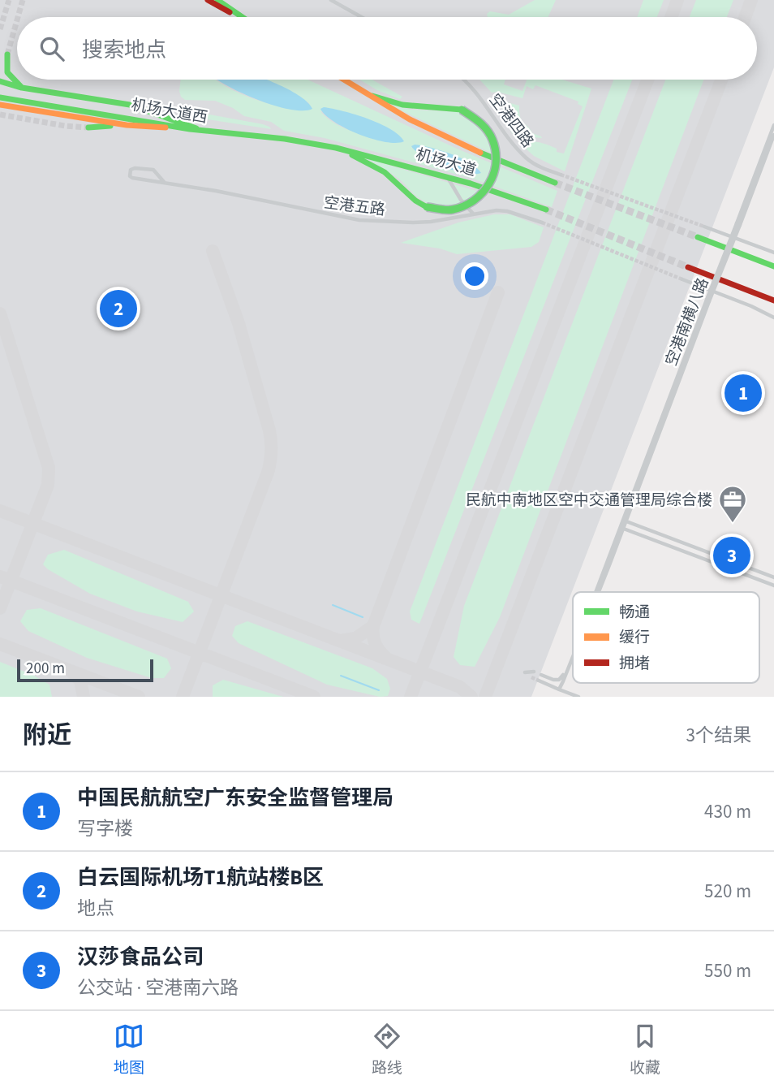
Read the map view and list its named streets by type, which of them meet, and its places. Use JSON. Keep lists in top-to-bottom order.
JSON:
{
  "streets": {
    "main road": ["机场大道西", "机场大道"],
    "street": ["空港四路", "空港五路", "空港南横八路"]
  },
  "crossings": [
    ["机场大道西", "机场大道"]
  ],
  "places": {
    "office": ["民航中南地区空中交通管理局综合楼"]
  },
  "legend": ["畅通", "缓行", "拥堵"],
  "scale_bar": "200 m",
  "page": {
    "search": "搜索地点",
    "pins": ["2", "1", "3"],
    "scale": "200 m",
    "heading": ["附近", "3个结果"],
    "list": [
      {
        "mark": "1",
        "name": "中国民航航空广东安全监督管理局",
        "note": "写字楼",
        "value": "430 m"
      },
      {
        "mark": "2",
        "name": "白云国际机场T1航站楼B区",
        "note": "地点",
        "value": "520 m"
      },
      {
        "mark": "3",
        "name": "汉莎食品公司",
        "note": "公交站 · 空港南六路",
        "value": "550 m"
      }
    ],
    "nav": ["地图", "路线", "收藏"]
  }
}
